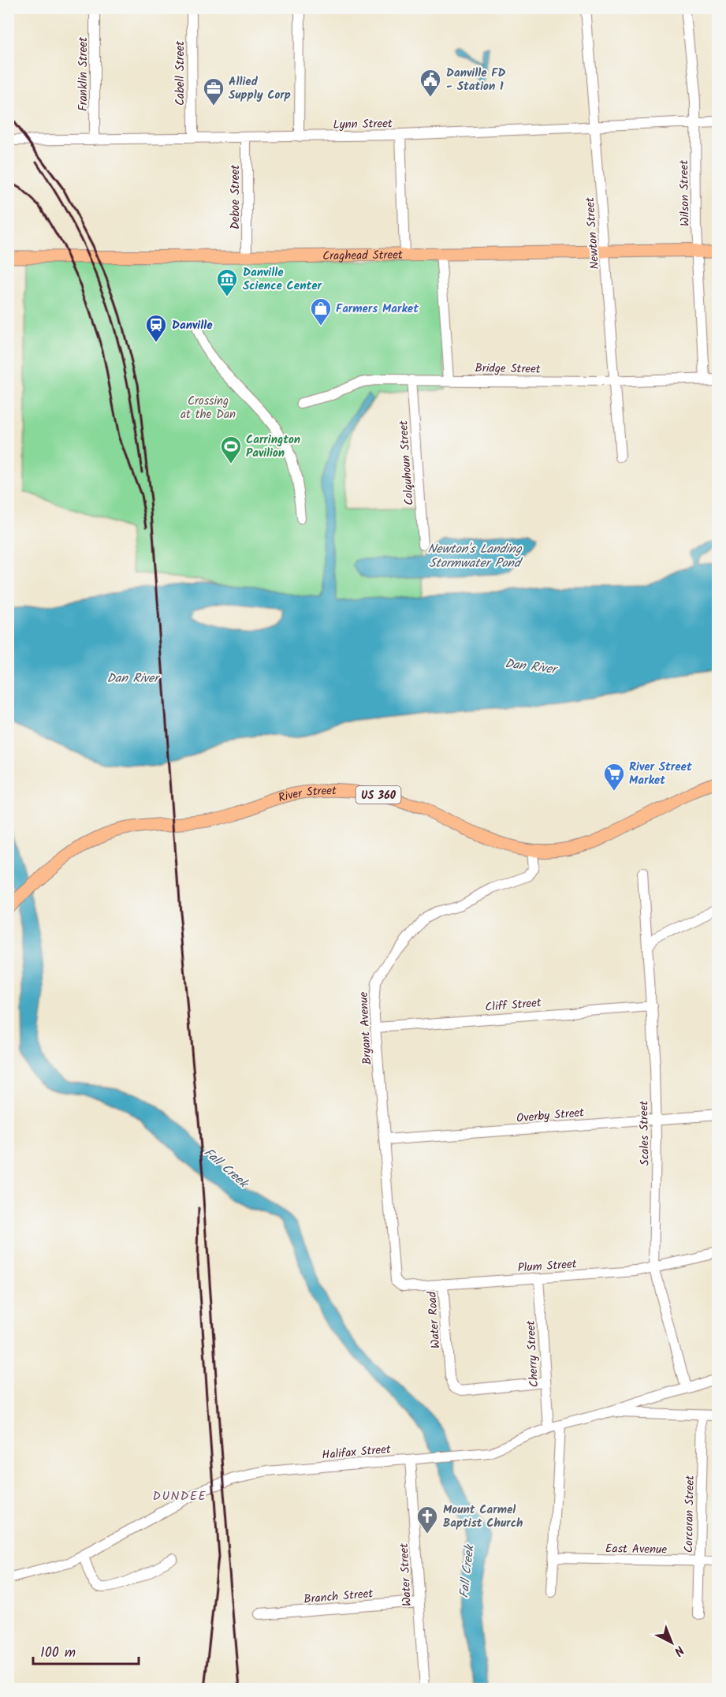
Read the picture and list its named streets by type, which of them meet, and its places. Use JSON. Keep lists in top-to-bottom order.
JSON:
{
  "streets": {
    "main road": ["Craghead Street", "US 360", "River Street"],
    "street": [
      "Cabell Street",
      "Franklin Street",
      "Lynn Street",
      "Wilson Street",
      "Deboe Street",
      "Newton Street",
      "Bridge Street",
      "Colquhoun Street",
      "Cliff Street",
      "Bryant Avenue",
      "Overby Street",
      "Scales Street",
      "Plum Street",
      "Water Road",
      "Cherry Street",
      "Halifax Street",
      "Corcoran Street",
      "East Avenue",
      "Water Street",
      "Branch Street"
    ]
  },
  "crossings": [
    ["Cabell Street", "Lynn Street"],
    ["Franklin Street", "Lynn Street"],
    ["Lynn Street", "Wilson Street"],
    ["Lynn Street", "Deboe Street"],
    ["Lynn Street", "Newton Street"],
    ["Wilson Street", "Craghead Street"],
    ["Wilson Street", "Bridge Street"],
    ["Deboe Street", "Craghead Street"],
    ["Newton Street", "Craghead Street"],
    ["Newton Street", "Bridge Street"],
    ["Bridge Street", "Colquhoun Street"],
    ["River Street", "Bryant Avenue"],
    ["Cliff Street", "Bryant Avenue"],
    ["Cliff Street", "Scales Street"],
    ["Bryant Avenue", "Overby Street"],
    ["Bryant Avenue", "Plum Street"],
    ["Overby Street", "Scales Street"],
    ["Scales Street", "Plum Street"],
    ["Scales Street", "Halifax Street"],
    ["Plum Street", "Water Road"],
    ["Plum Street", "Cherry Street"],
    ["Water Road", "Cherry Street"],
    ["Cherry Street", "Halifax Street"],
    ["Halifax Street", "Water Street"],
    ["Corcoran Street", "East Avenue"],
    ["Water Street", "Branch Street"]
  ],
  "districts": ["DUNDEE"],
  "water": ["Newton's Landing Stormwater Pond", "Dan River", "Fall Creek"],
  "parks": ["Crossing at the Dan"],
  "places": {
    "public building": ["Danville FD - Station 1"],
    "office": ["Allied Supply Corp"],
    "museum": ["Danville Science Center"],
    "shop": ["Farmers Market"],
    "station": ["Danville"],
    "sports": ["Carrington Pavilion"],
    "supermarket": ["River Street Market"],
    "church": ["Mount Carmel Baptist Church"]
  },
  "scale_bar": "100 m",
  "north": "bottom right"
}
